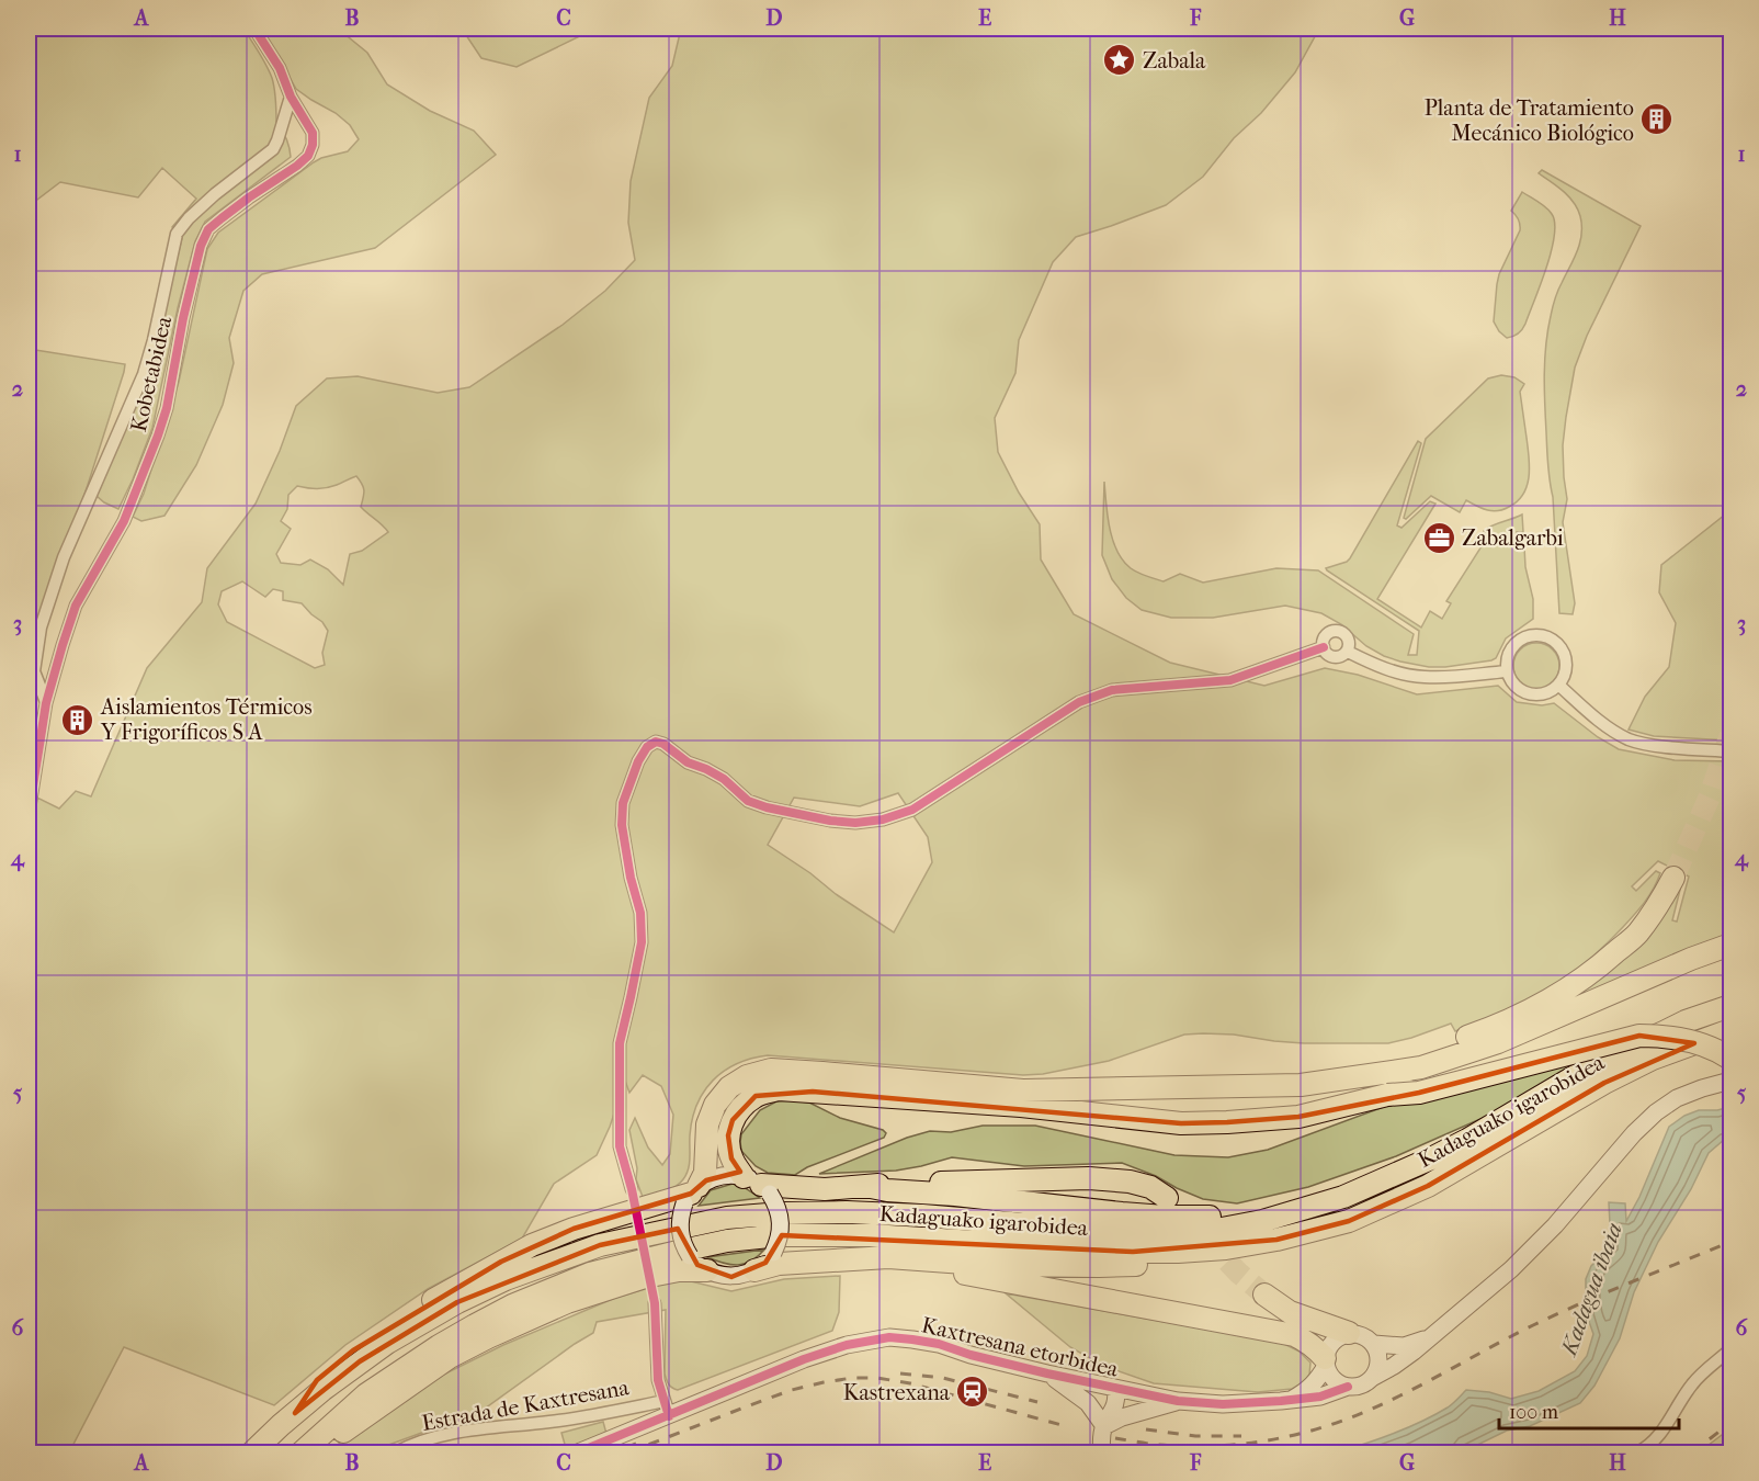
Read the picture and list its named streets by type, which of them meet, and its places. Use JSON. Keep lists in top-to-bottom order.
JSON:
{
  "streets": {
    "highway": ["Kadaguako igarobidea"],
    "street": ["Kobetabidea", "Kaxtresana etorbidea", "Estrada de Kaxtresana"]
  },
  "crossings": [
    ["Kaxtresana etorbidea", "Estrada de Kaxtresana"]
  ],
  "water": ["Kadagua ibaia"],
  "places": {
    "place": ["Zabala"],
    "building": ["Planta de Tratamiento Mecánico Biológico", "Aislamientos Térmicos Y Frigoríficos S A"],
    "office": ["Zabalgarbi"],
    "station": ["Kastrexana"]
  },
  "scale_bar": "100 m",
  "grid": {
    "columns": [
      "A",
      "B",
      "C",
      "D",
      "E",
      "F",
      "G",
      "H"
    ],
    "rows": [
      "1",
      "2",
      "3",
      "4",
      "5",
      "6"
    ]
  }
}
